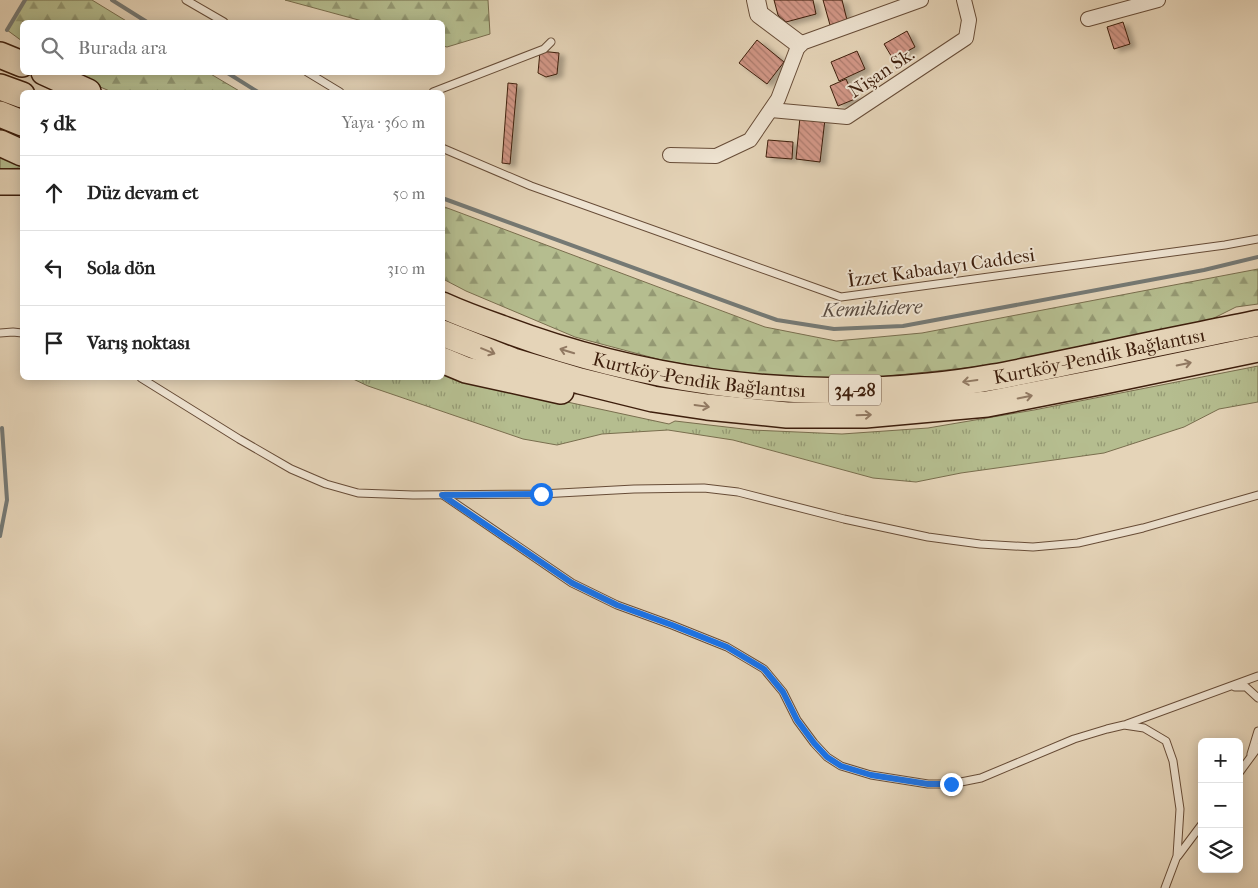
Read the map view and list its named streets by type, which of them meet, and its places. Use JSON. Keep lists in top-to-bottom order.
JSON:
{
  "streets": {
    "highway": ["Kurtköy-Pendik Bağlantısı", "34-28"],
    "street": ["Nişan Sk."],
    "lane": ["İzzet Kabadayı Caddesi"]
  },
  "water": ["Kemiklidere"],
  "page": {
    "search": "Burada ara",
    "heading": ["5 dk", "Yaya · 360 m"],
    "list": [
      ["Düz devam et", "50 m"],
      ["Sola dön", "310 m"],
      "Varış noktası"
    ],
    "map_buttons": ["+", "−"]
  }
}
